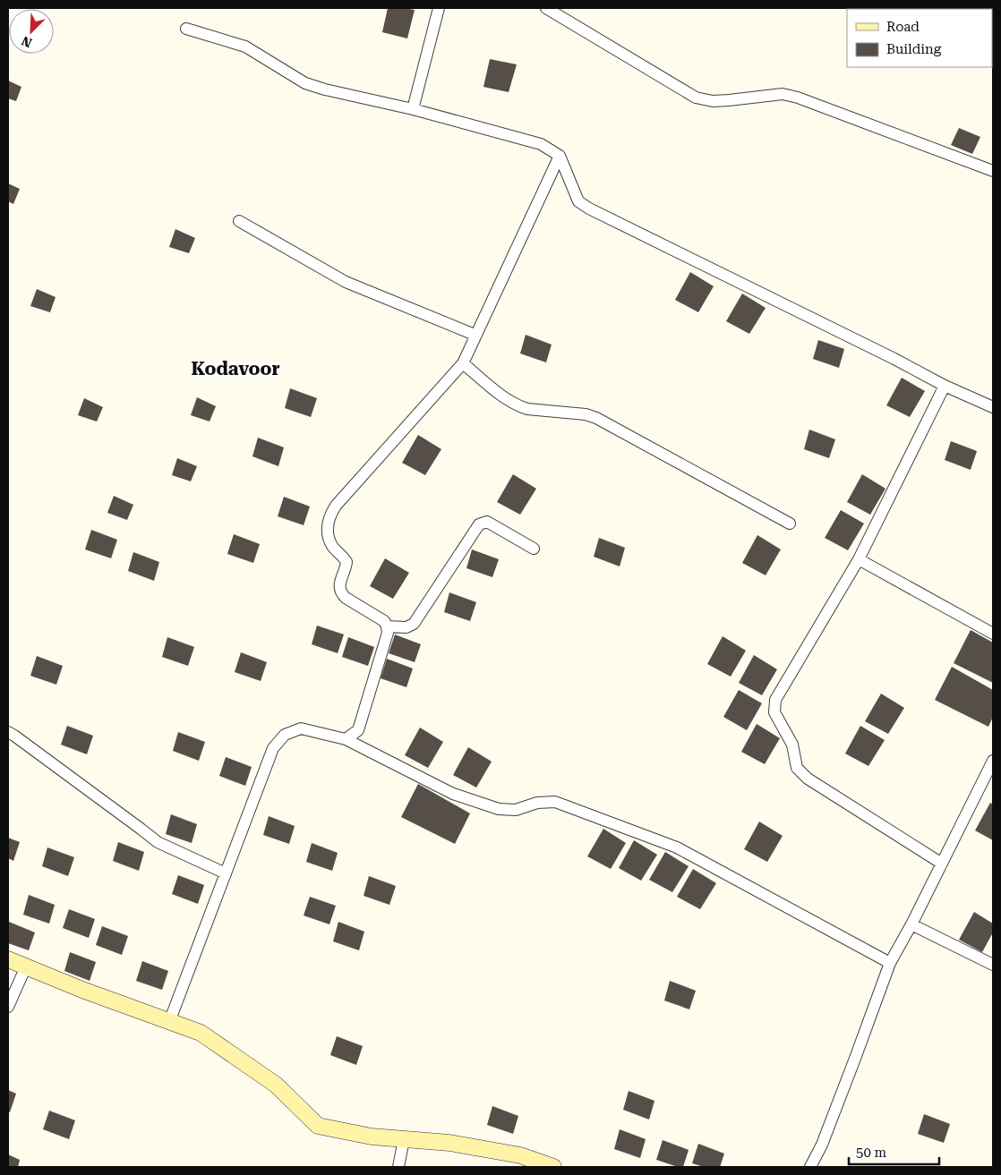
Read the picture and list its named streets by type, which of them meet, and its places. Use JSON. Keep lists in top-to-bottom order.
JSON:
{
  "districts": ["Kodavoor"],
  "legend": ["Road", "Building"],
  "scale_bar": "50 m",
  "north": "bottom left"
}
